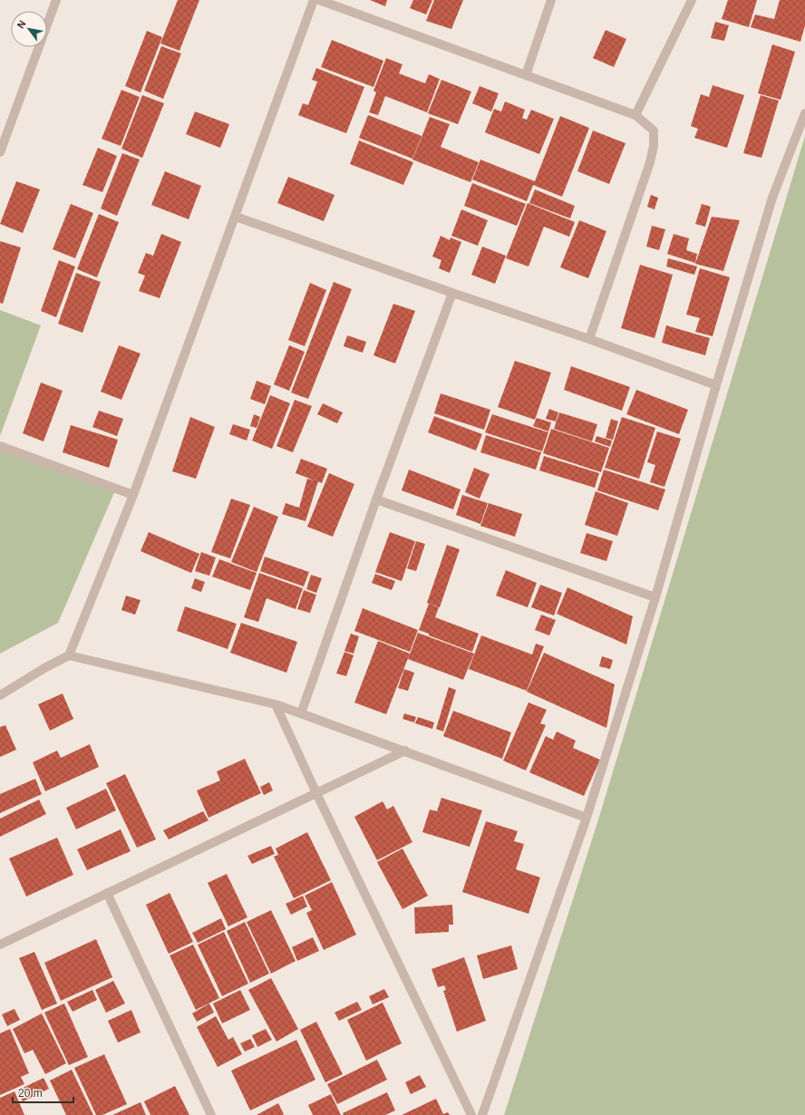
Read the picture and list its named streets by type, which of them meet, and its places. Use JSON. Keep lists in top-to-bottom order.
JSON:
{
  "scale_bar": "20 m",
  "north": "top left"
}
